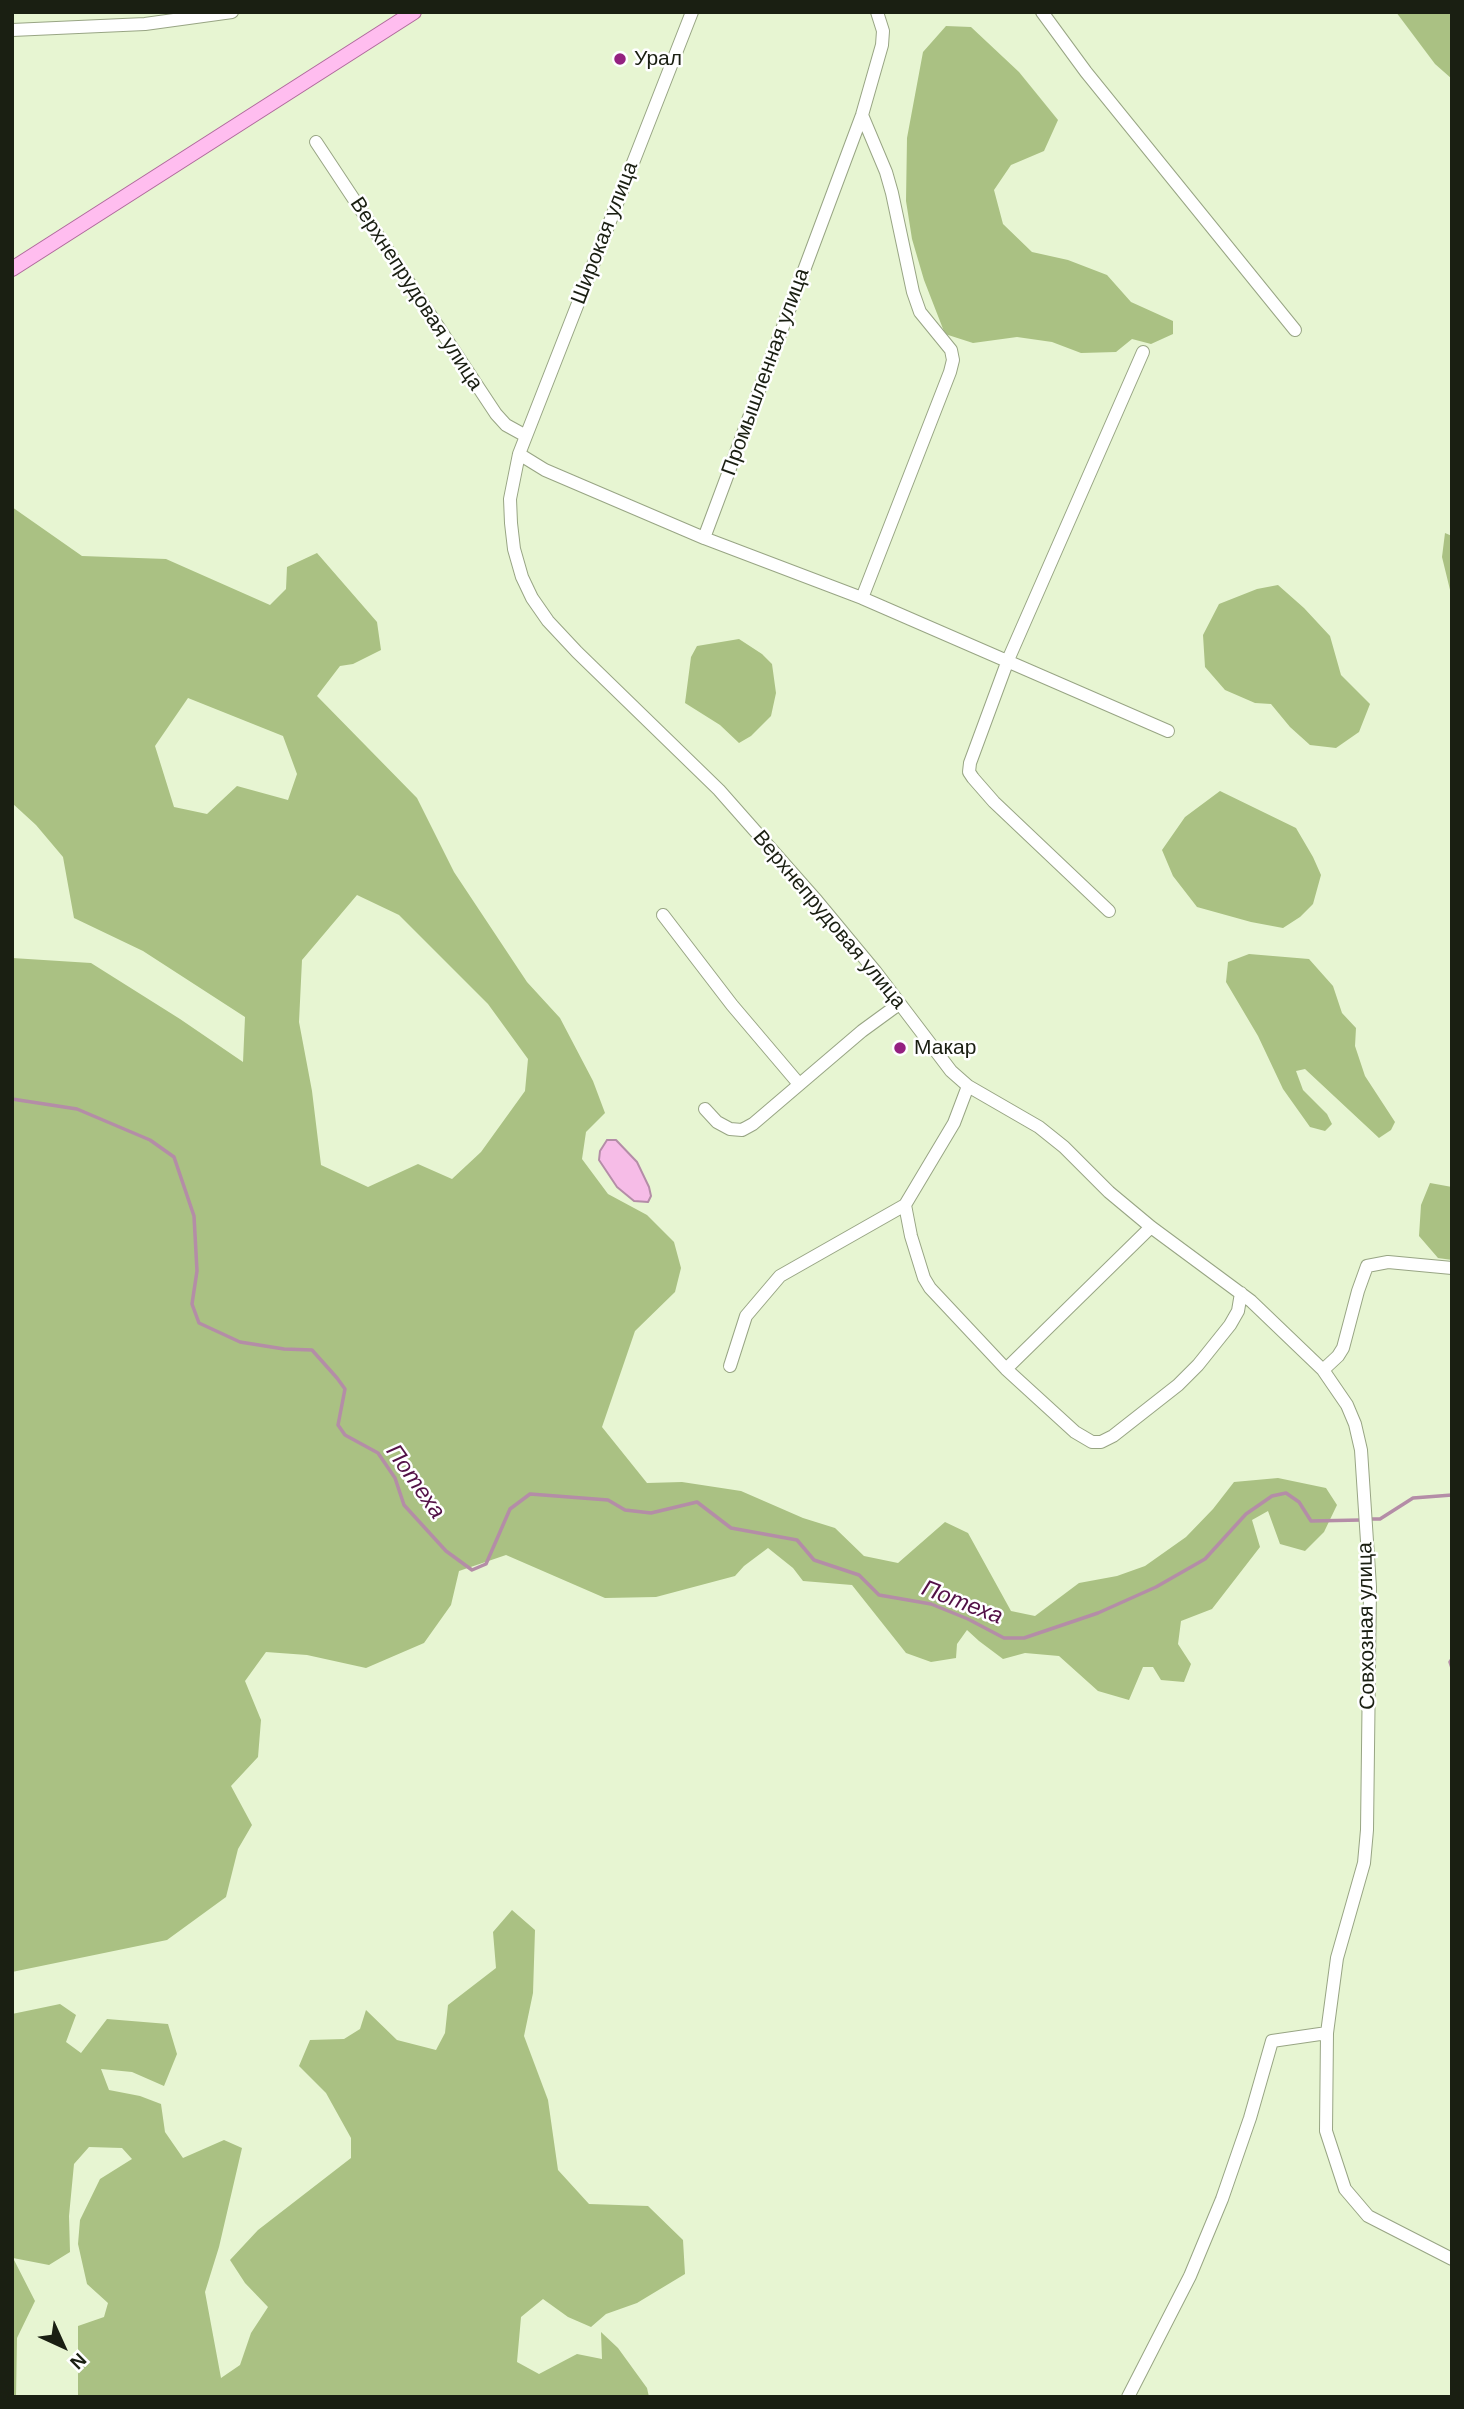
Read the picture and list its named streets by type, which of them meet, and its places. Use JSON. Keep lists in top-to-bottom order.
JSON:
{
  "streets": {
    "street": [
      "Широкая улица",
      "Верхнепрудовая улица",
      "Промышленная улица",
      "Совхозная улица"
    ]
  },
  "crossings": [
    ["Широкая улица", "Верхнепрудовая улица"],
    ["Верхнепрудовая улица", "Совхозная улица"]
  ],
  "water": ["Потеха"],
  "places": ["Урал", "Макар"],
  "north": "bottom right"
}
